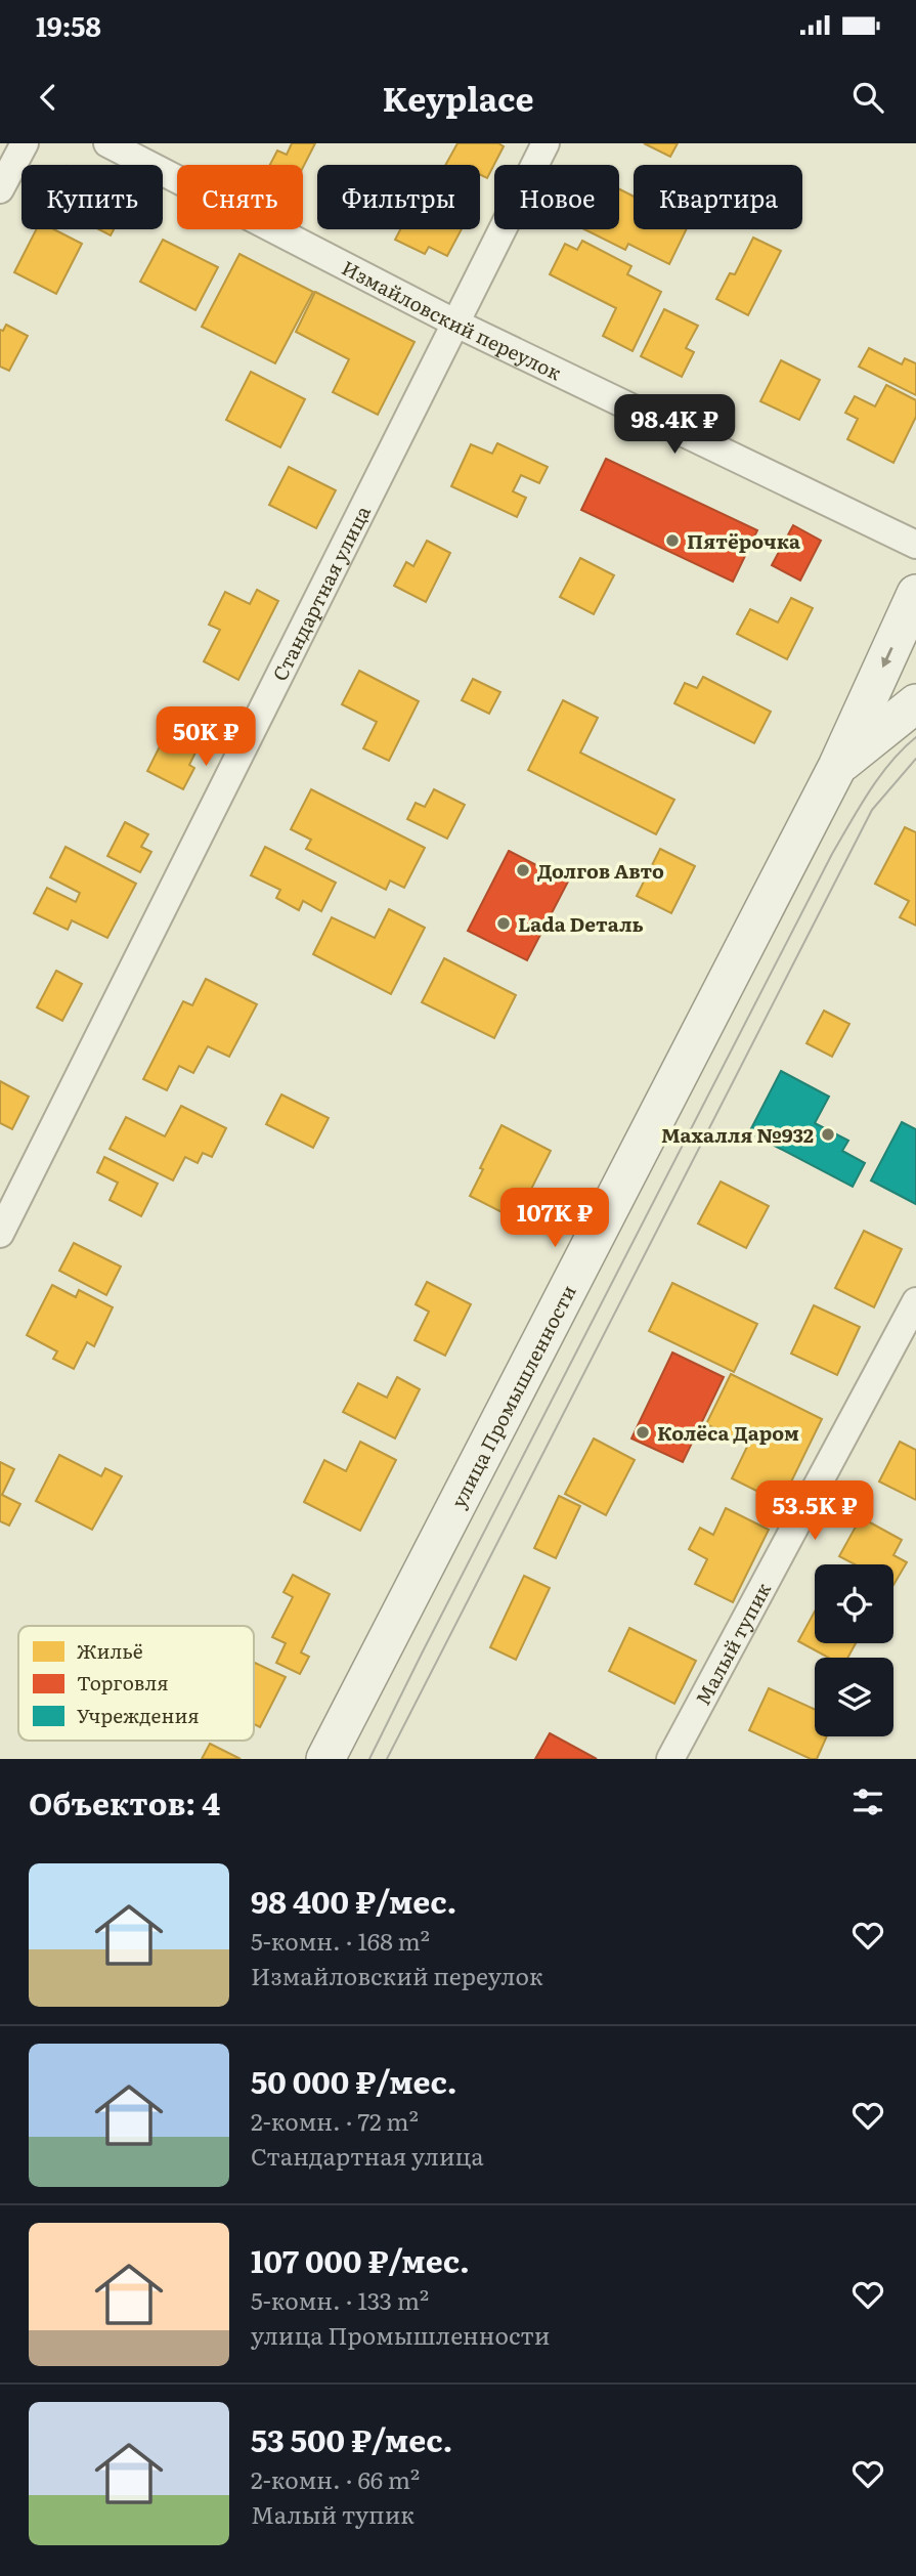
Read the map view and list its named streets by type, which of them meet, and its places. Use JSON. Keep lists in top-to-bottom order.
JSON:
{
  "streets": {
    "main road": ["улица Промышленности"],
    "street": ["Измайловский переулок", "Стандартная улица", "Малый тупик"]
  },
  "crossings": [
    ["Измайловский переулок", "Стандартная улица"]
  ],
  "places": [
    "Пятёрочка",
    "Долгов Авто",
    "Lada Dеталь",
    "Махалля №932",
    "Колёса Даром"
  ],
  "legend": ["Жильё", "Торговля", "Учреждения"],
  "page": {
    "status": "19:58",
    "header": "Keyplace",
    "chip": [
      "Купить",
      "Снять",
      "Фильтры",
      "Новое",
      "Квартира"
    ],
    "price": [
      "98.4K ₽",
      "50K ₽",
      "107K ₽",
      "53.5K ₽"
    ],
    "heading": "Объектов: 4",
    "list": [
      {
        "name": "98 400 ₽/мес.",
        "note": "5-комн. · 168 m² · Измайловский переулок"
      },
      {
        "name": "50 000 ₽/мес.",
        "note": "2-комн. · 72 m² · Стандартная улица"
      },
      {
        "name": "107 000 ₽/мес.",
        "note": "5-комн. · 133 m² · улица Промышленности"
      },
      {
        "name": "53 500 ₽/мес.",
        "note": "2-комн. · 66 m² · Малый тупик"
      }
    ]
  }
}
